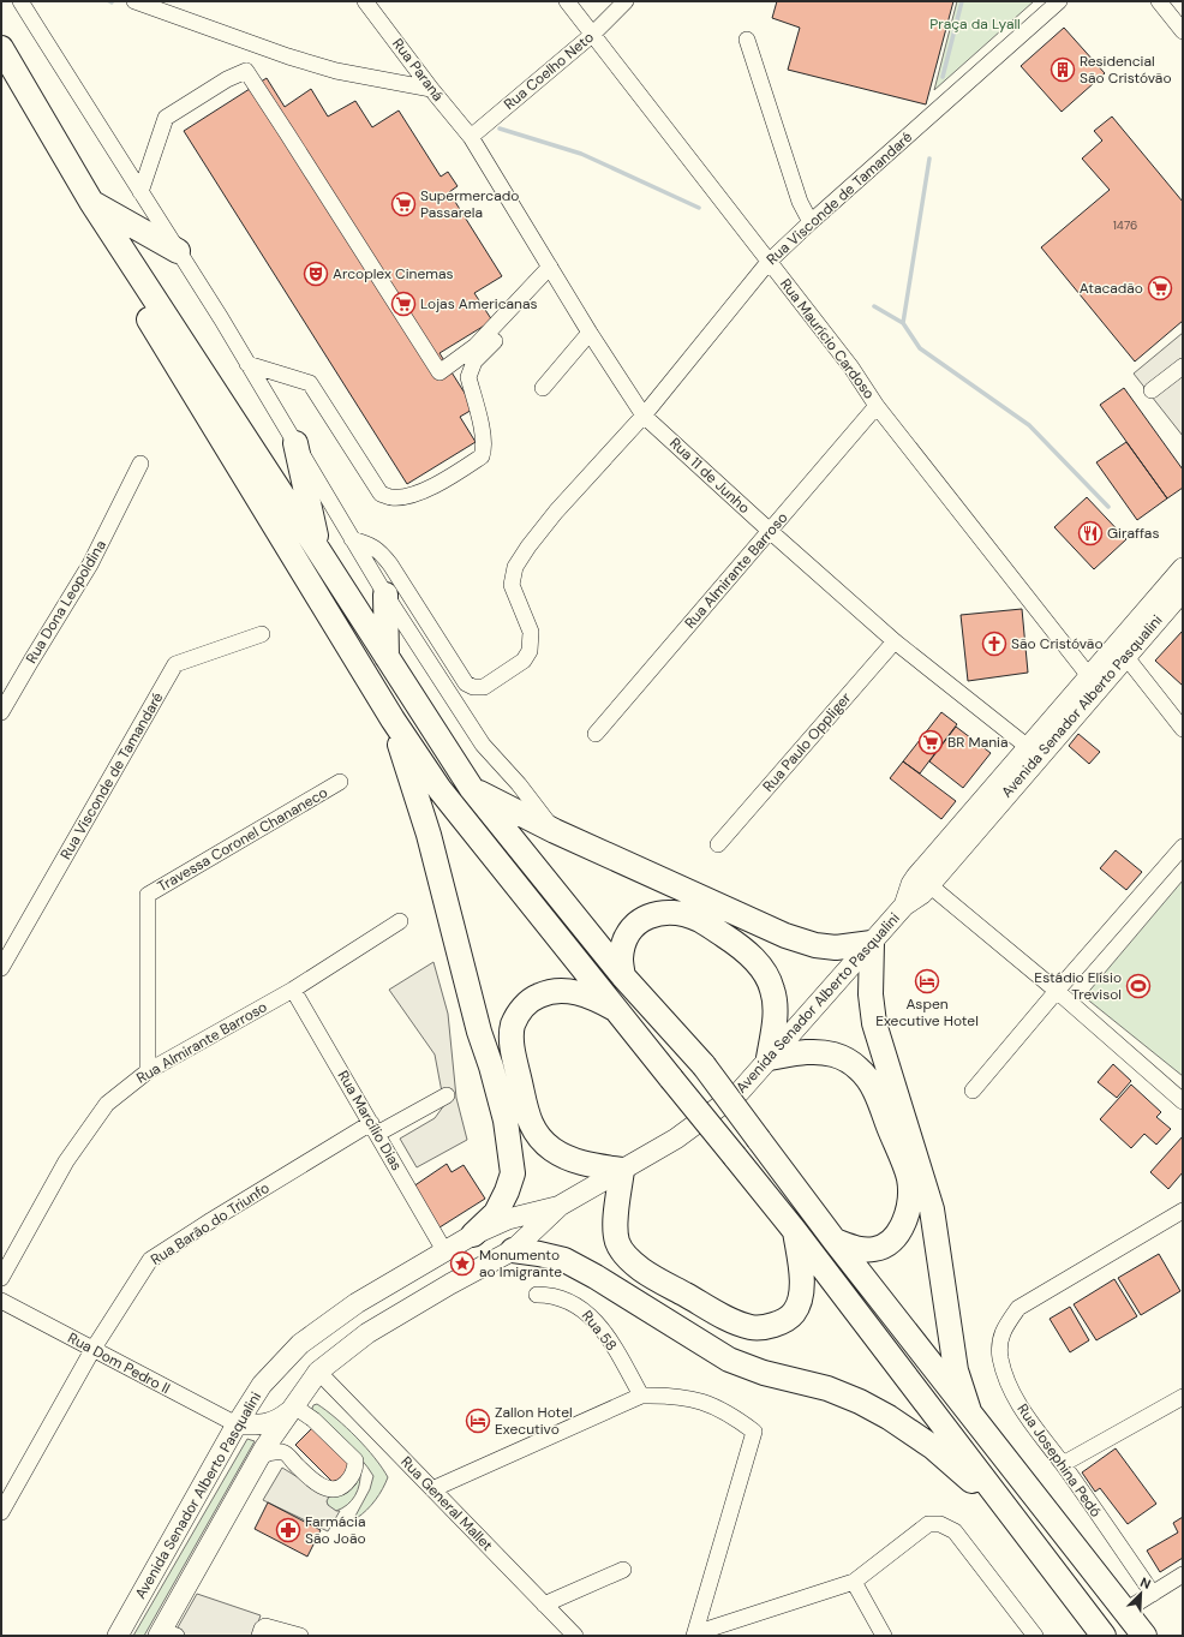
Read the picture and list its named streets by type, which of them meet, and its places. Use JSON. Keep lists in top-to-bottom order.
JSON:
{
  "streets": {
    "main road": ["Avenida Senador Alberto Pasqualini"],
    "street": [
      "Rua Paraná",
      "Rua Coelho Neto",
      "Rua Visconde de Tamandaré",
      "Rua Maurício Cardoso",
      "Rua 11 de Junho",
      "Rua Almirante Barroso",
      "Rua Dona Leopoldina",
      "Rua Paulo Oppliger",
      "Travessa Coronel Chananeco",
      "Rua Marcílio Dias",
      "Rua Barão do Triunfo",
      "Rua 58",
      "Rua Dom Pedro II",
      "Rua Josephina Pedó",
      "Rua General Mallet"
    ]
  },
  "crossings": [
    ["Rua Paraná", "Rua Coelho Neto"],
    ["Rua Paraná", "Rua 11 de Junho"],
    ["Rua Coelho Neto", "Rua Maurício Cardoso"],
    ["Rua Coelho Neto", "Rua 11 de Junho"],
    ["Rua Visconde de Tamandaré", "Rua Maurício Cardoso"],
    ["Rua Visconde de Tamandaré", "Rua 11 de Junho"],
    ["Rua Maurício Cardoso", "Rua Almirante Barroso"],
    ["Rua Maurício Cardoso", "Avenida Senador Alberto Pasqualini"],
    ["Rua 11 de Junho", "Rua Almirante Barroso"],
    ["Rua 11 de Junho", "Avenida Senador Alberto Pasqualini"],
    ["Rua 11 de Junho", "Rua Paulo Oppliger"],
    ["Rua Almirante Barroso", "Travessa Coronel Chananeco"],
    ["Rua Almirante Barroso", "Rua Marcílio Dias"],
    ["Avenida Senador Alberto Pasqualini", "Rua Marcílio Dias"],
    ["Avenida Senador Alberto Pasqualini", "Rua Dom Pedro II"],
    ["Avenida Senador Alberto Pasqualini", "Rua General Mallet"],
    ["Rua Marcílio Dias", "Rua Barão do Triunfo"],
    ["Rua Barão do Triunfo", "Rua Dom Pedro II"]
  ],
  "parks": ["Praça da Lyall"],
  "places": {
    "building": ["Residencial São Cristóvão"],
    "supermarket": [
      "Supermercado Passarela",
      "Atacadão",
      "Lojas Americanas",
      "BR Mania"
    ],
    "theatre": ["Arcoplex Cinemas"],
    "restaurant": ["Giraffas"],
    "church": ["São Cristóvão"],
    "hotel": ["Aspen Executive Hotel", "Zallon Hotel Executivo"],
    "sports": ["Estádio Elísio Trevisol"],
    "place": ["Monumento ao Imigrante"],
    "pharmacy": ["Farmácia São João"]
  },
  "house_numbers": ["1476"],
  "north": "top right"
}
